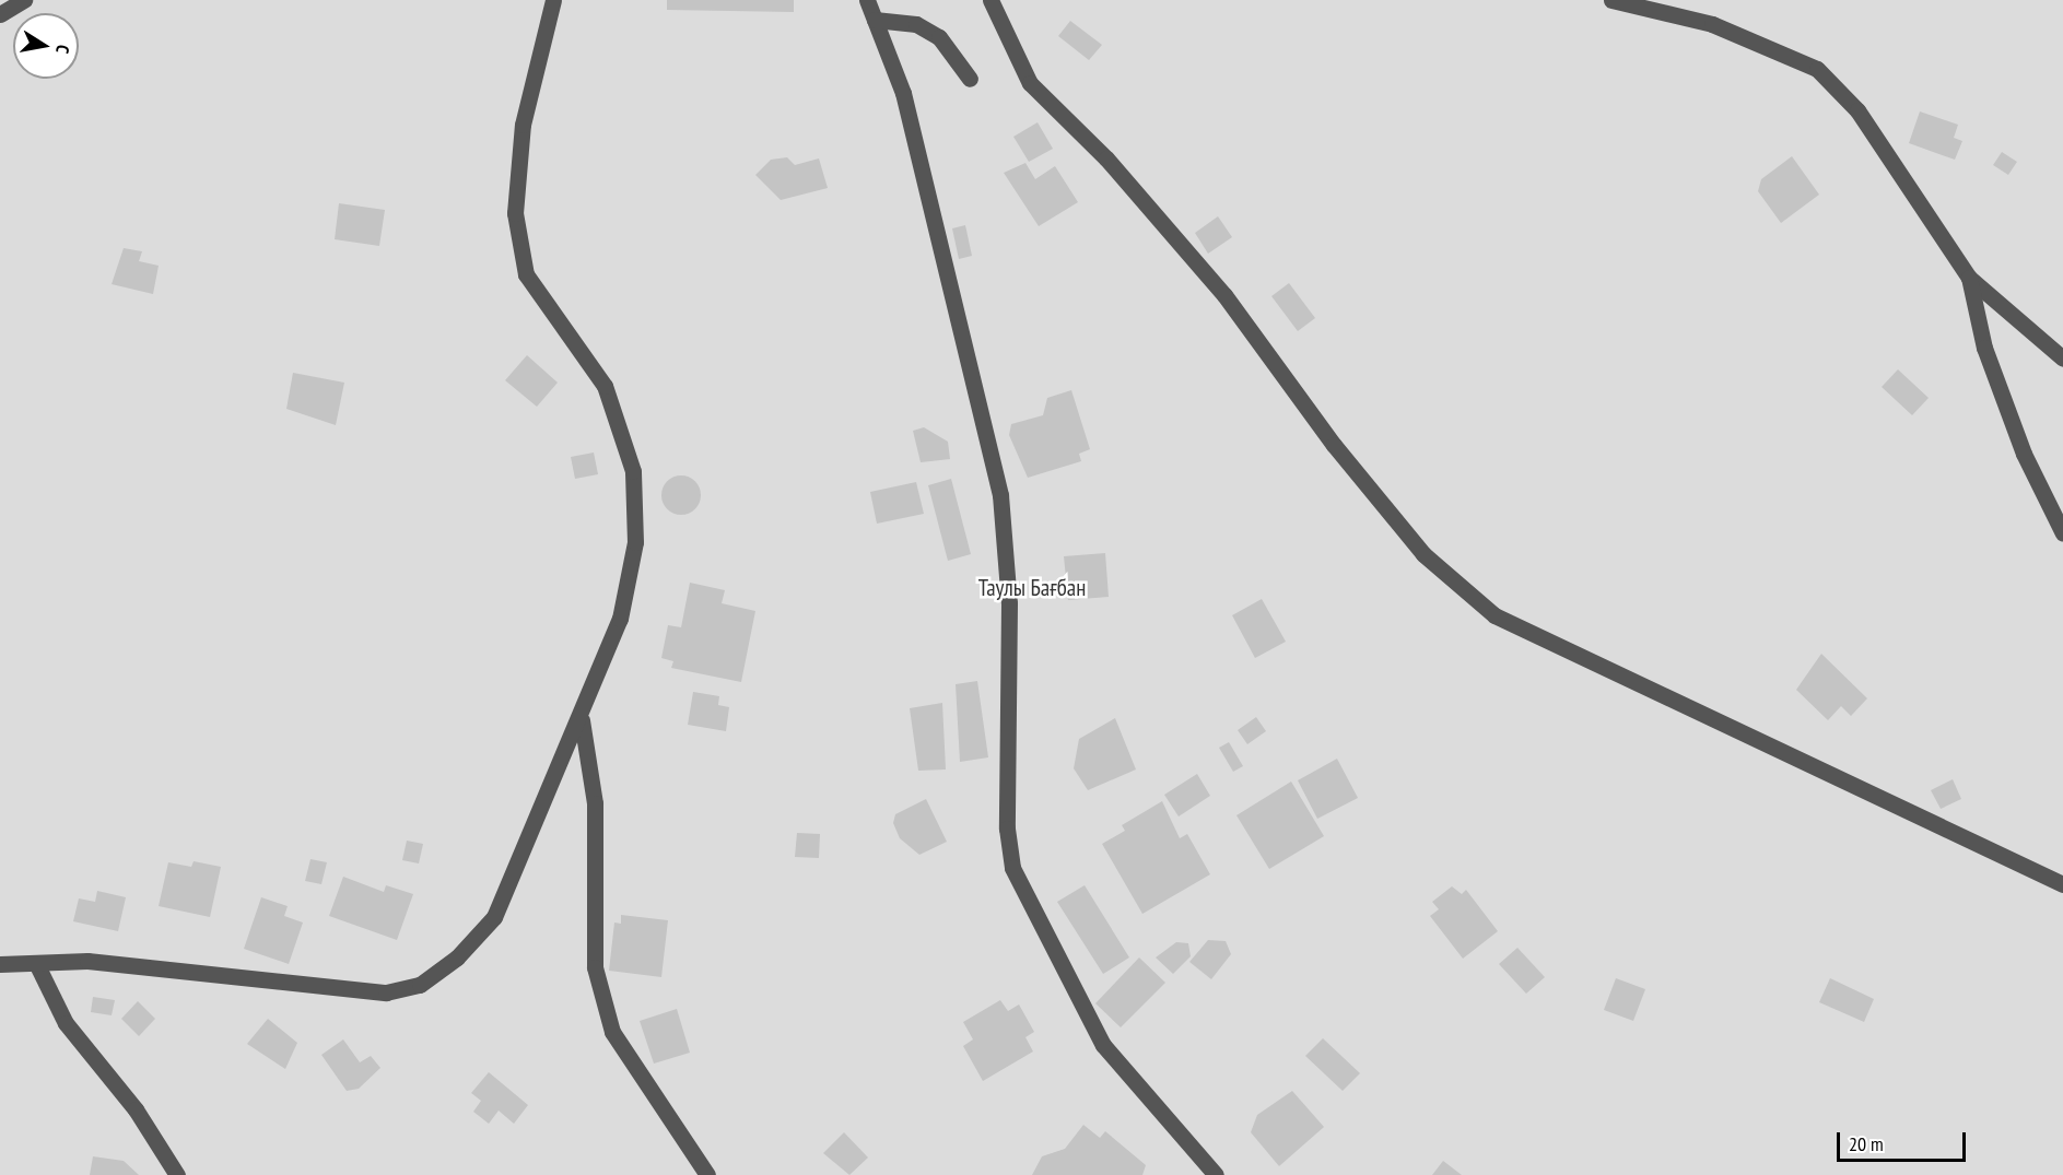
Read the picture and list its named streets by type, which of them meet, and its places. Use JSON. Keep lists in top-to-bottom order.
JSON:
{
  "parks": ["Таулы Бағбан"],
  "scale_bar": "20 m",
  "north": "right"
}
